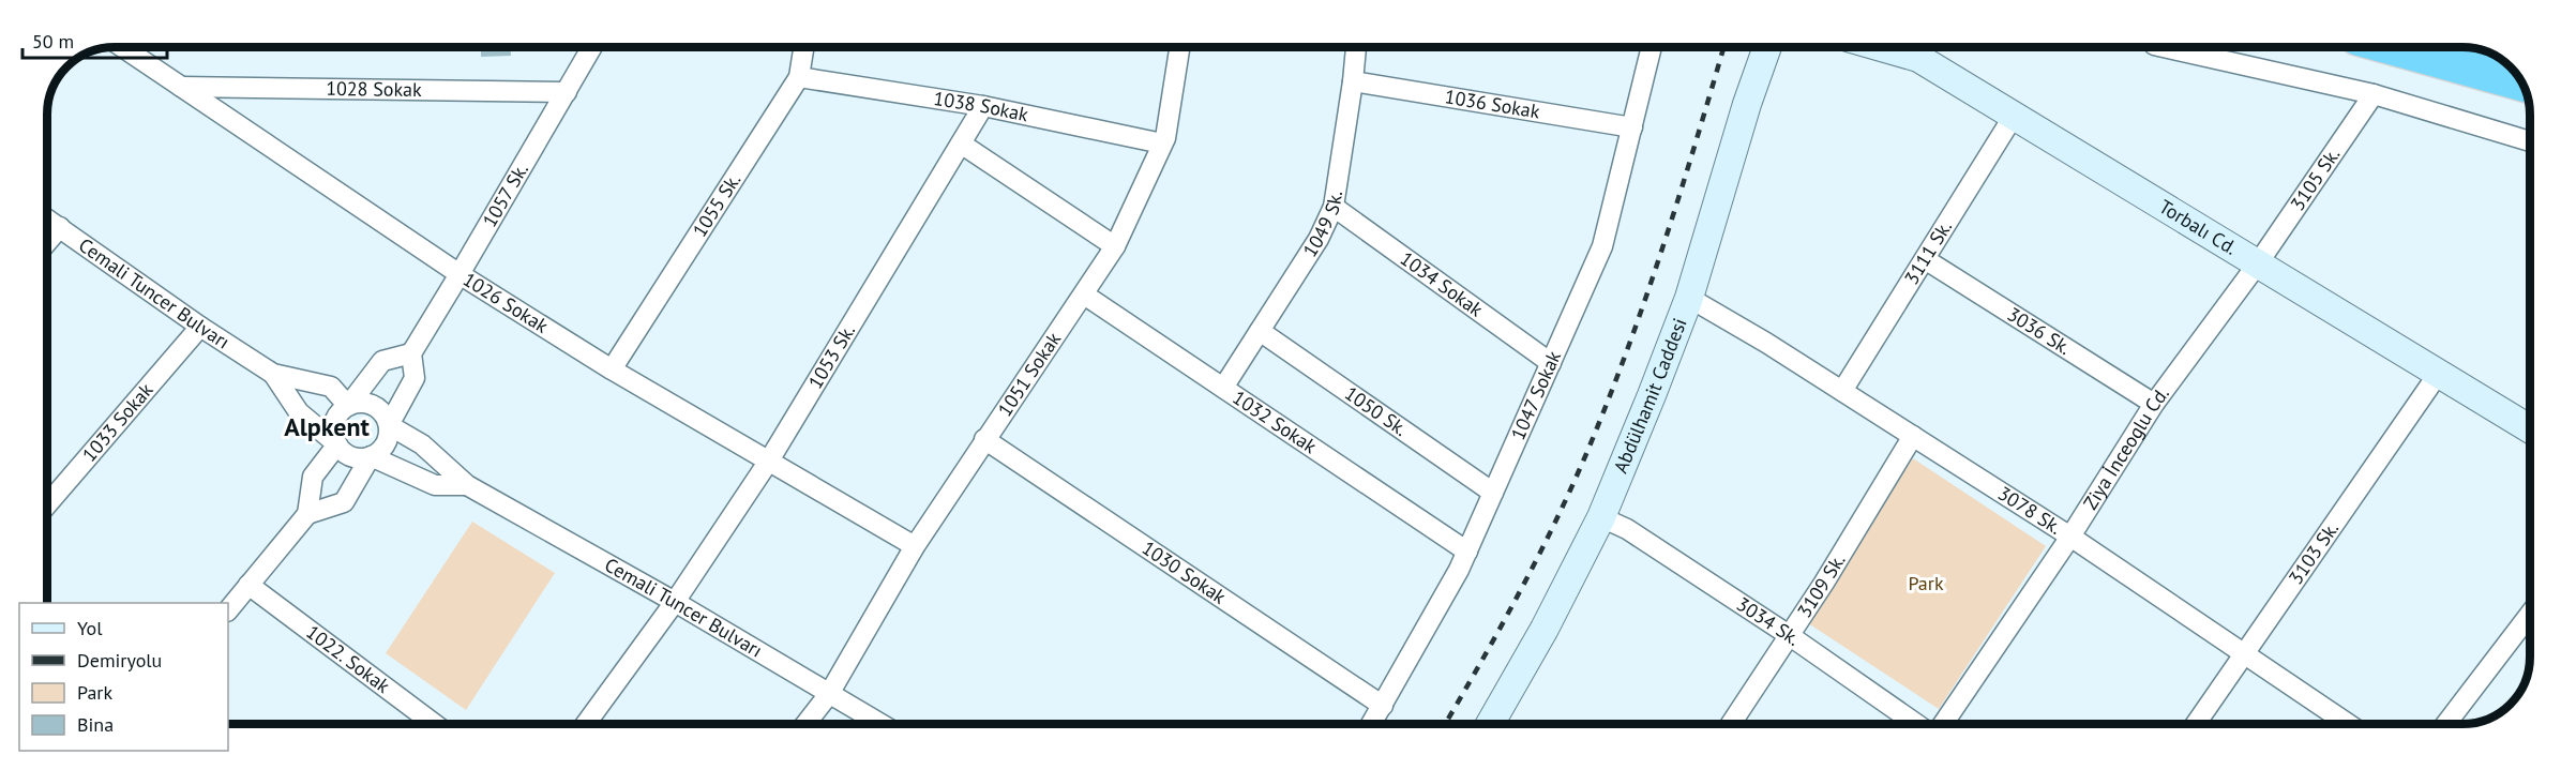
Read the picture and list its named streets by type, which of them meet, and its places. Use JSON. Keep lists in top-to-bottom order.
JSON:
{
  "streets": {
    "main road": ["Torbalı Cd.", "Abdülhamit Caddesi"],
    "street": [
      "1028 Sokak",
      "1036 Sokak",
      "1038 Sokak",
      "3105 Sk.",
      "1057 Sk.",
      "1055 Sk.",
      "1049 Sk.",
      "3111 Sk.",
      "1034 Sokak",
      "Cemali Tuncer Bulvarı",
      "1026 Sokak",
      "3036 Sk.",
      "1053 Sk.",
      "1051 Sokak",
      "1047 Sokak",
      "1050 Sk.",
      "1033 Sokak",
      "1032 Sokak",
      "Ziya İnceoglu Cd.",
      "3078 Sk.",
      "3103 Sk.",
      "1030 Sokak",
      "3109 Sk.",
      "3034 Sk.",
      "1022. Sokak"
    ]
  },
  "crossings": [
    ["1028 Sokak", "1057 Sk."],
    ["1028 Sokak", "1026 Sokak"],
    ["1036 Sokak", "1049 Sk."],
    ["1036 Sokak", "1047 Sokak"],
    ["1038 Sokak", "1055 Sk."],
    ["1038 Sokak", "1053 Sk."],
    ["1038 Sokak", "1051 Sokak"],
    ["3105 Sk.", "Torbalı Cd."],
    ["3105 Sk.", "Ziya İnceoglu Cd."],
    ["1057 Sk.", "1026 Sokak"],
    ["1055 Sk.", "1026 Sokak"],
    ["1049 Sk.", "1034 Sokak"],
    ["1049 Sk.", "1050 Sk."],
    ["1049 Sk.", "1032 Sokak"],
    ["Torbalı Cd.", "3111 Sk."],
    ["Torbalı Cd.", "Ziya İnceoglu Cd."],
    ["Torbalı Cd.", "3103 Sk."],
    ["3111 Sk.", "3036 Sk."],
    ["3111 Sk.", "3078 Sk."],
    ["1034 Sokak", "1047 Sokak"],
    ["Cemali Tuncer Bulvarı", "1053 Sk."],
    ["Cemali Tuncer Bulvarı", "1051 Sokak"],
    ["Cemali Tuncer Bulvarı", "1033 Sokak"],
    ["1026 Sokak", "1053 Sk."],
    ["1026 Sokak", "1051 Sokak"],
    ["3036 Sk.", "Ziya İnceoglu Cd."],
    ["1051 Sokak", "1032 Sokak"],
    ["1051 Sokak", "1030 Sokak"],
    ["1047 Sokak", "1050 Sk."],
    ["1047 Sokak", "1032 Sokak"],
    ["1047 Sokak", "1030 Sokak"],
    ["Abdülhamit Caddesi", "3078 Sk."],
    ["Abdülhamit Caddesi", "3034 Sk."],
    ["Ziya İnceoglu Cd.", "3078 Sk."],
    ["3078 Sk.", "3103 Sk."],
    ["3078 Sk.", "3109 Sk."],
    ["3109 Sk.", "3034 Sk."]
  ],
  "districts": ["Alpkent"],
  "parks": ["Park"],
  "legend": [
    "Yol",
    "Demiryolu",
    "Park",
    "Bina"
  ],
  "scale_bar": "50 m"
}
